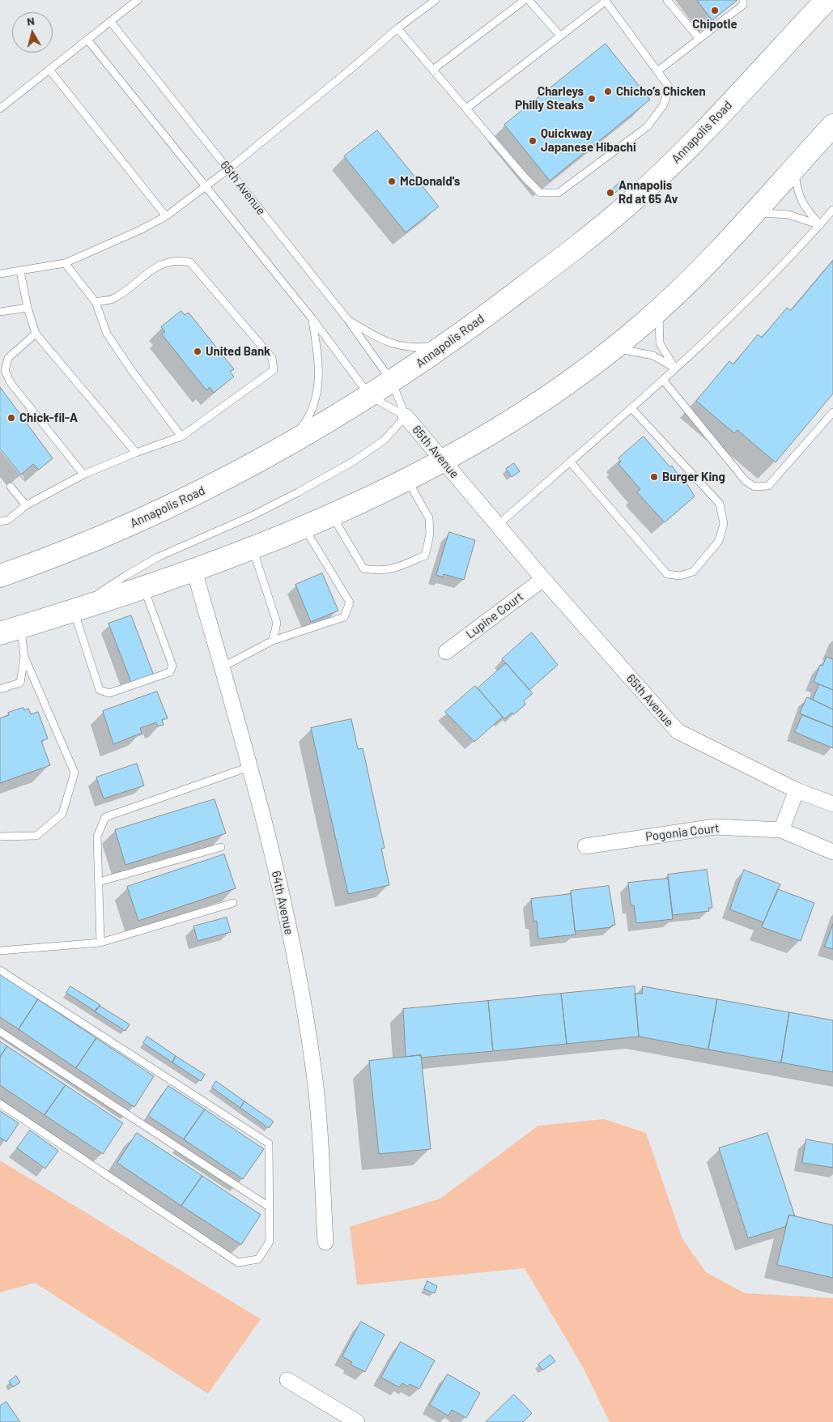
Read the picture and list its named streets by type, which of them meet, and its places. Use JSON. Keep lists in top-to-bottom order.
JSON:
{
  "streets": {
    "main road": ["Annapolis Road"],
    "street": [
      "65th Avenue",
      "Lupine Court",
      "Pogonia Court",
      "64th Avenue"
    ]
  },
  "crossings": [
    ["Annapolis Road", "65th Avenue"],
    ["65th Avenue", "Lupine Court"]
  ],
  "places": [
    "Chipotle",
    "Chicho’s Chicken",
    "Charleys Philly Steaks",
    "Quickway Japanese Hibachi",
    "McDonald's",
    "Annapolis Rd at 65 Av",
    "United Bank",
    "Chick-fil-A",
    "Burger King"
  ],
  "north": "top"
}
